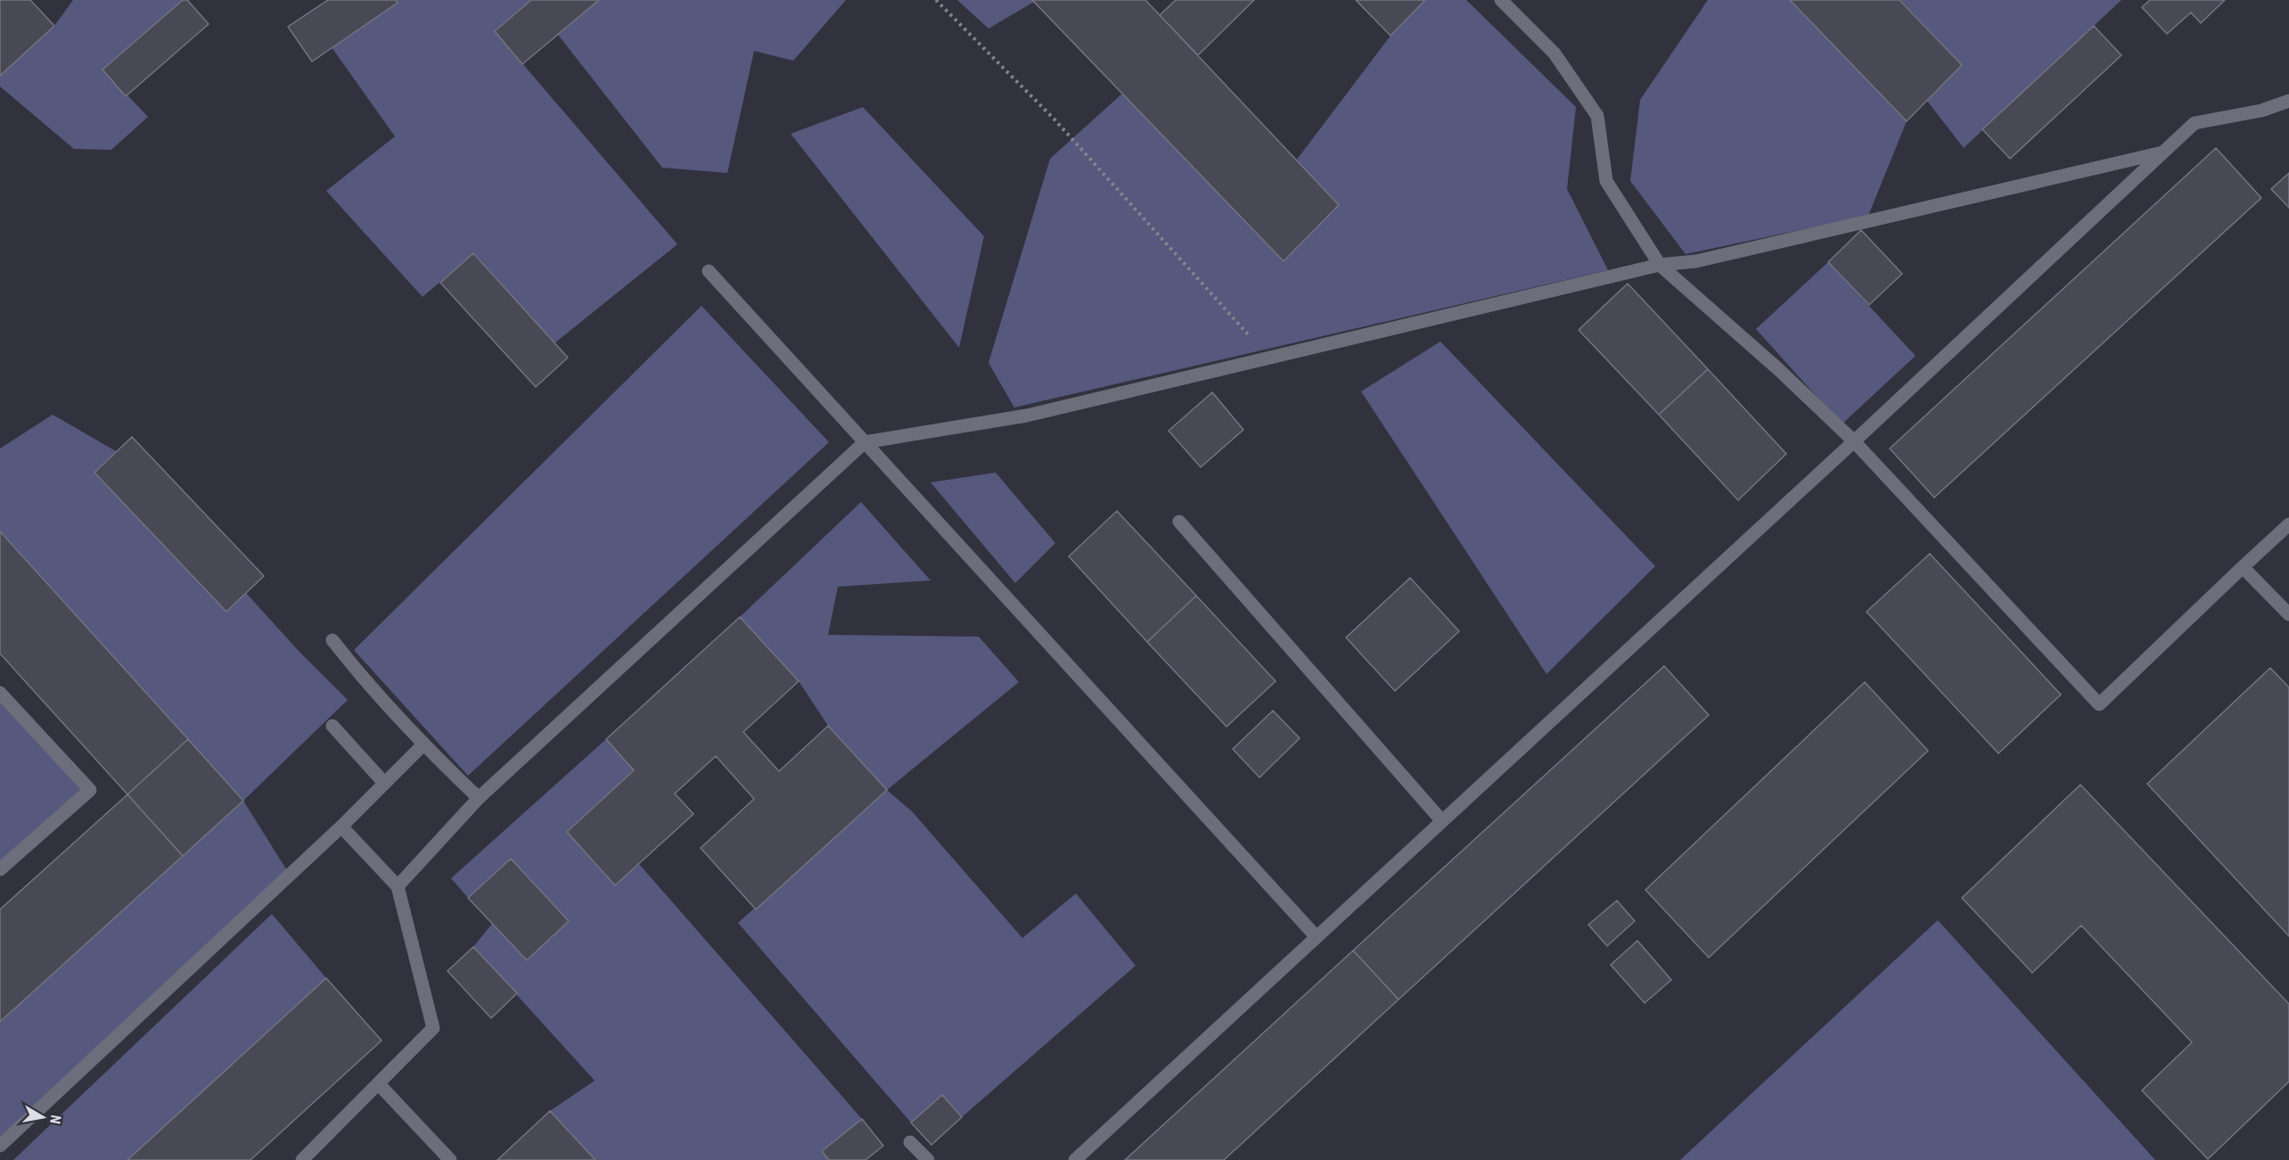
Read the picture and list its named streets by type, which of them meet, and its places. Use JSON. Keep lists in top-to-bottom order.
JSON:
{
  "north": "right"
}
